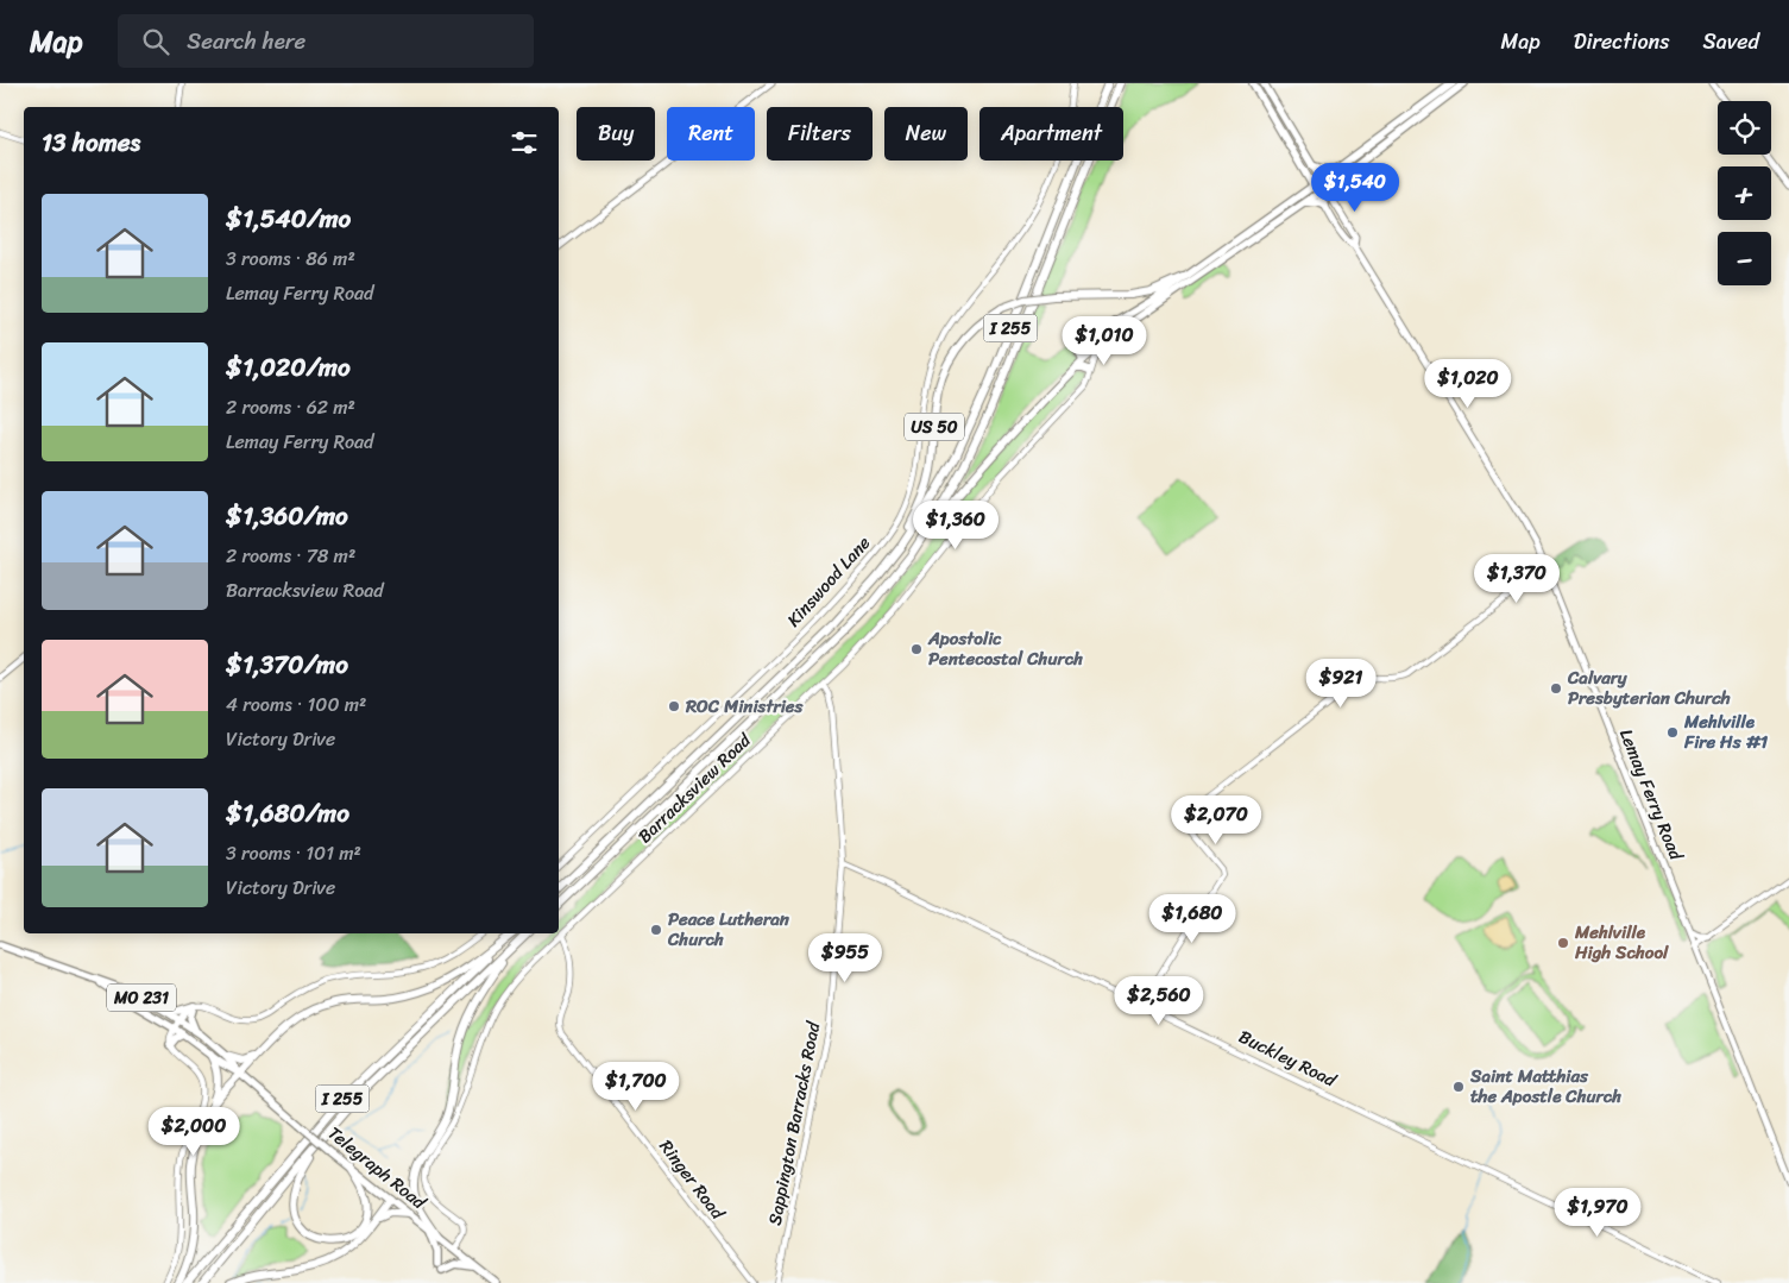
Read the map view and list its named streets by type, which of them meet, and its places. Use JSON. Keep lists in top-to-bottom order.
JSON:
{
  "streets": {
    "highway": ["I 255", "US 50"],
    "main road": ["Lemay Ferry Road", "MO 231", "Telegraph Road"],
    "street": [
      "Kinswood Lane",
      "Barracksview Road",
      "Buckley Road",
      "Sappington Barracks Road",
      "Ringer Road"
    ]
  },
  "crossings": [
    ["I 255", "US 50"],
    ["US 50", "Barracksview Road"],
    ["US 50", "Lemay Ferry Road"],
    ["Barracksview Road", "Sappington Barracks Road"],
    ["Barracksview Road", "Telegraph Road"],
    ["Barracksview Road", "Ringer Road"],
    ["Buckley Road", "Sappington Barracks Road"]
  ],
  "places": [
    "Apostolic Pentecostal Church",
    "Calvary Presbyterian Church",
    "ROC Ministries",
    "Mehlville Fire Hs #1",
    "Peace Lutheran Church",
    "Mehlville High School",
    "Saint Matthias the Apostle Church"
  ],
  "page": {
    "header": "Map",
    "search": "Search here",
    "nav": ["Map", "Directions", "Saved"],
    "map_buttons": ["+", "−"],
    "chip": [
      "Buy",
      "Rent",
      "Filters",
      "New",
      "Apartment"
    ],
    "heading": "13 homes",
    "price": [
      "$1,540",
      "$1,010",
      "$1,020",
      "$1,360",
      "$1,370",
      "$921",
      "$2,070",
      "$1,680",
      "$955",
      "$2,560",
      "$1,700",
      "$2,000",
      "$1,970"
    ],
    "list": [
      {
        "name": "$1,540/mo",
        "note": "3 rooms · 86 m² · Lemay Ferry Road"
      },
      {
        "name": "$1,020/mo",
        "note": "2 rooms · 62 m² · Lemay Ferry Road"
      },
      {
        "name": "$1,360/mo",
        "note": "2 rooms · 78 m² · Barracksview Road"
      },
      {
        "name": "$1,370/mo",
        "note": "4 rooms · 100 m² · Victory Drive"
      },
      {
        "name": "$1,680/mo",
        "note": "3 rooms · 101 m² · Victory Drive"
      }
    ]
  }
}
